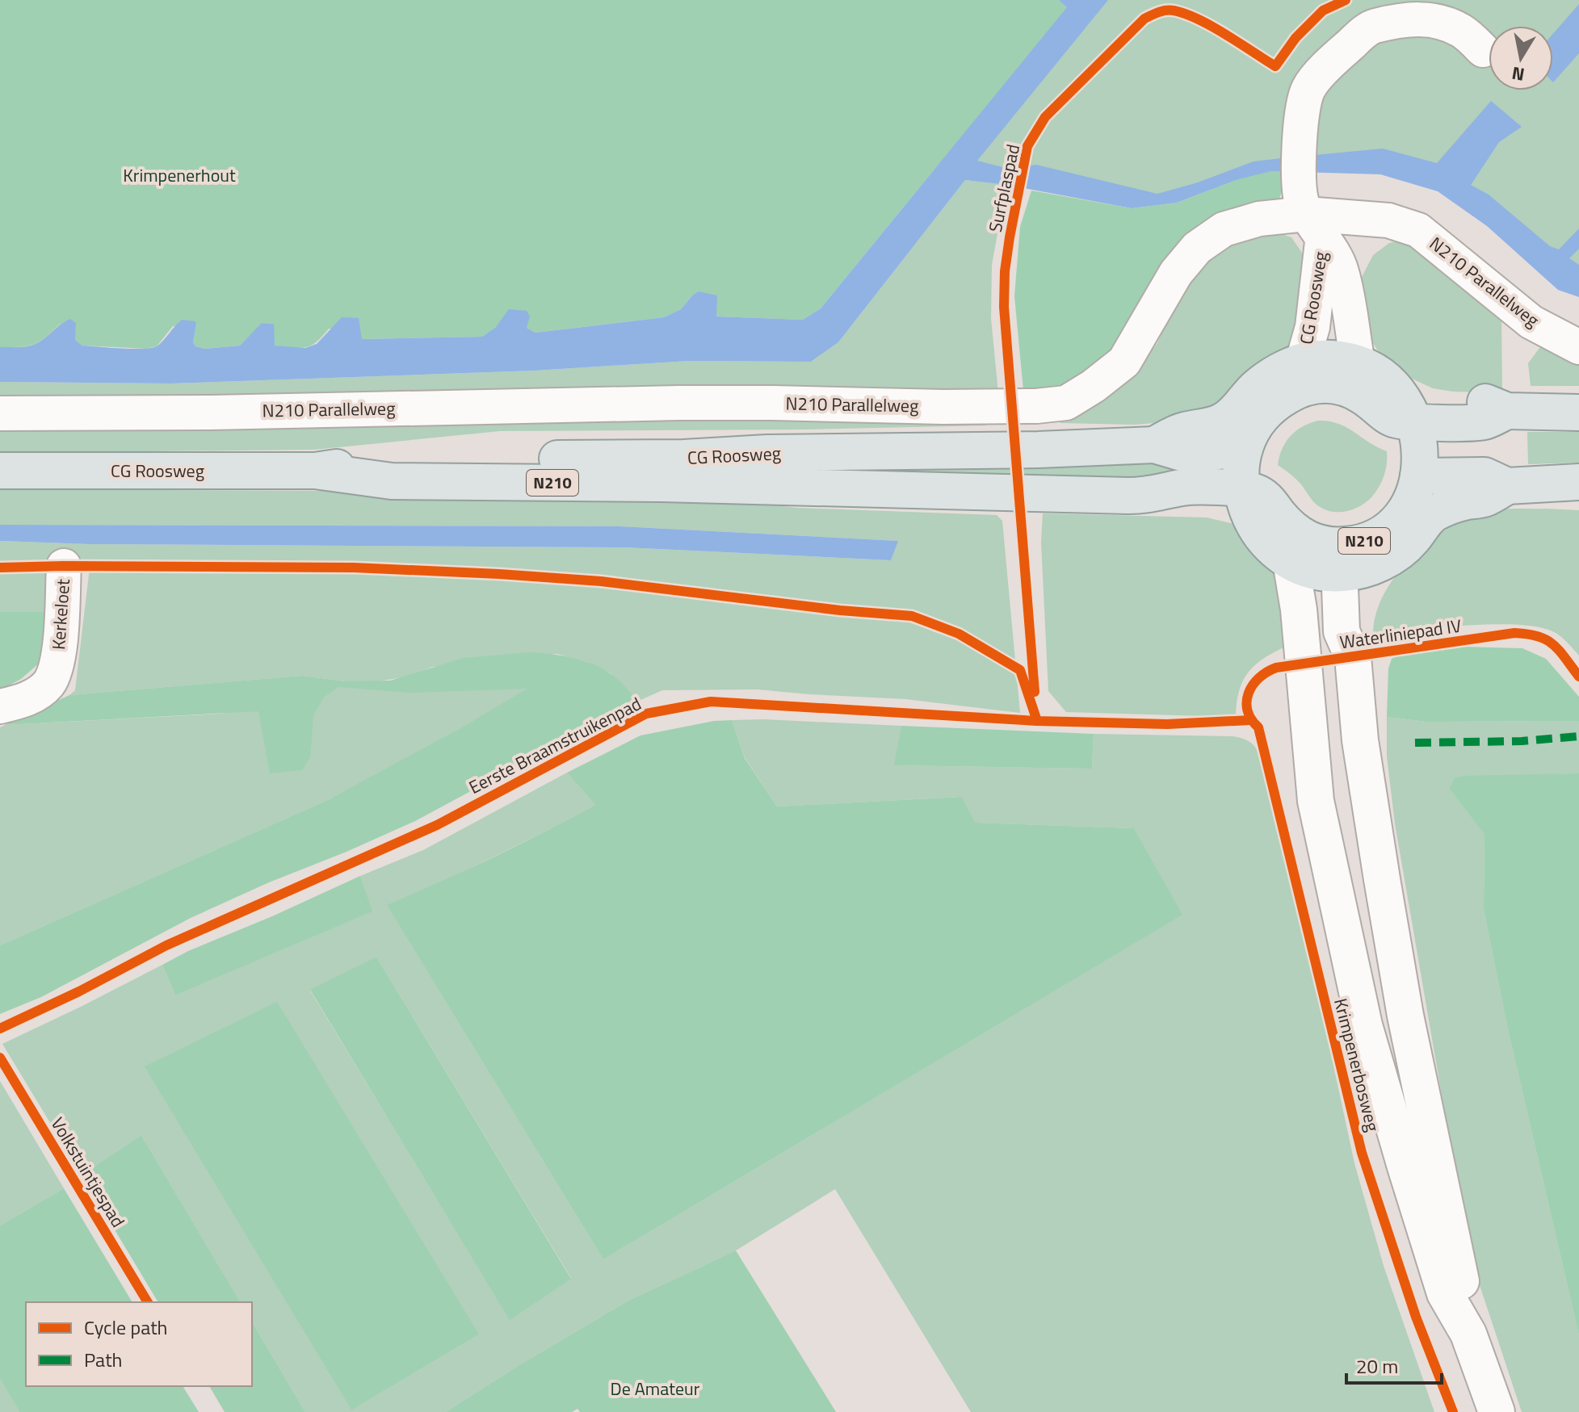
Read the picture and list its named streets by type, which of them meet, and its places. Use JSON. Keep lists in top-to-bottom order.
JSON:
{
  "streets": {
    "main road": ["CG Roosweg", "N210", "Krimpenerbosweg"],
    "street": ["N210 Parallelweg", "Kerkeloet"],
    "cycle path": [
      "Surfplaspad",
      "Waterliniepad IV",
      "Eerste Braamstruikenpad",
      "Volkstuintjespad"
    ]
  },
  "crossings": [
    ["N210 Parallelweg", "CG Roosweg"],
    ["CG Roosweg", "N210"],
    ["N210", "Krimpenerbosweg"]
  ],
  "parks": ["Krimpenerhout", "De Amateur"],
  "legend": ["Cycle path", "Path"],
  "scale_bar": "20 m",
  "north": "bottom"
}
